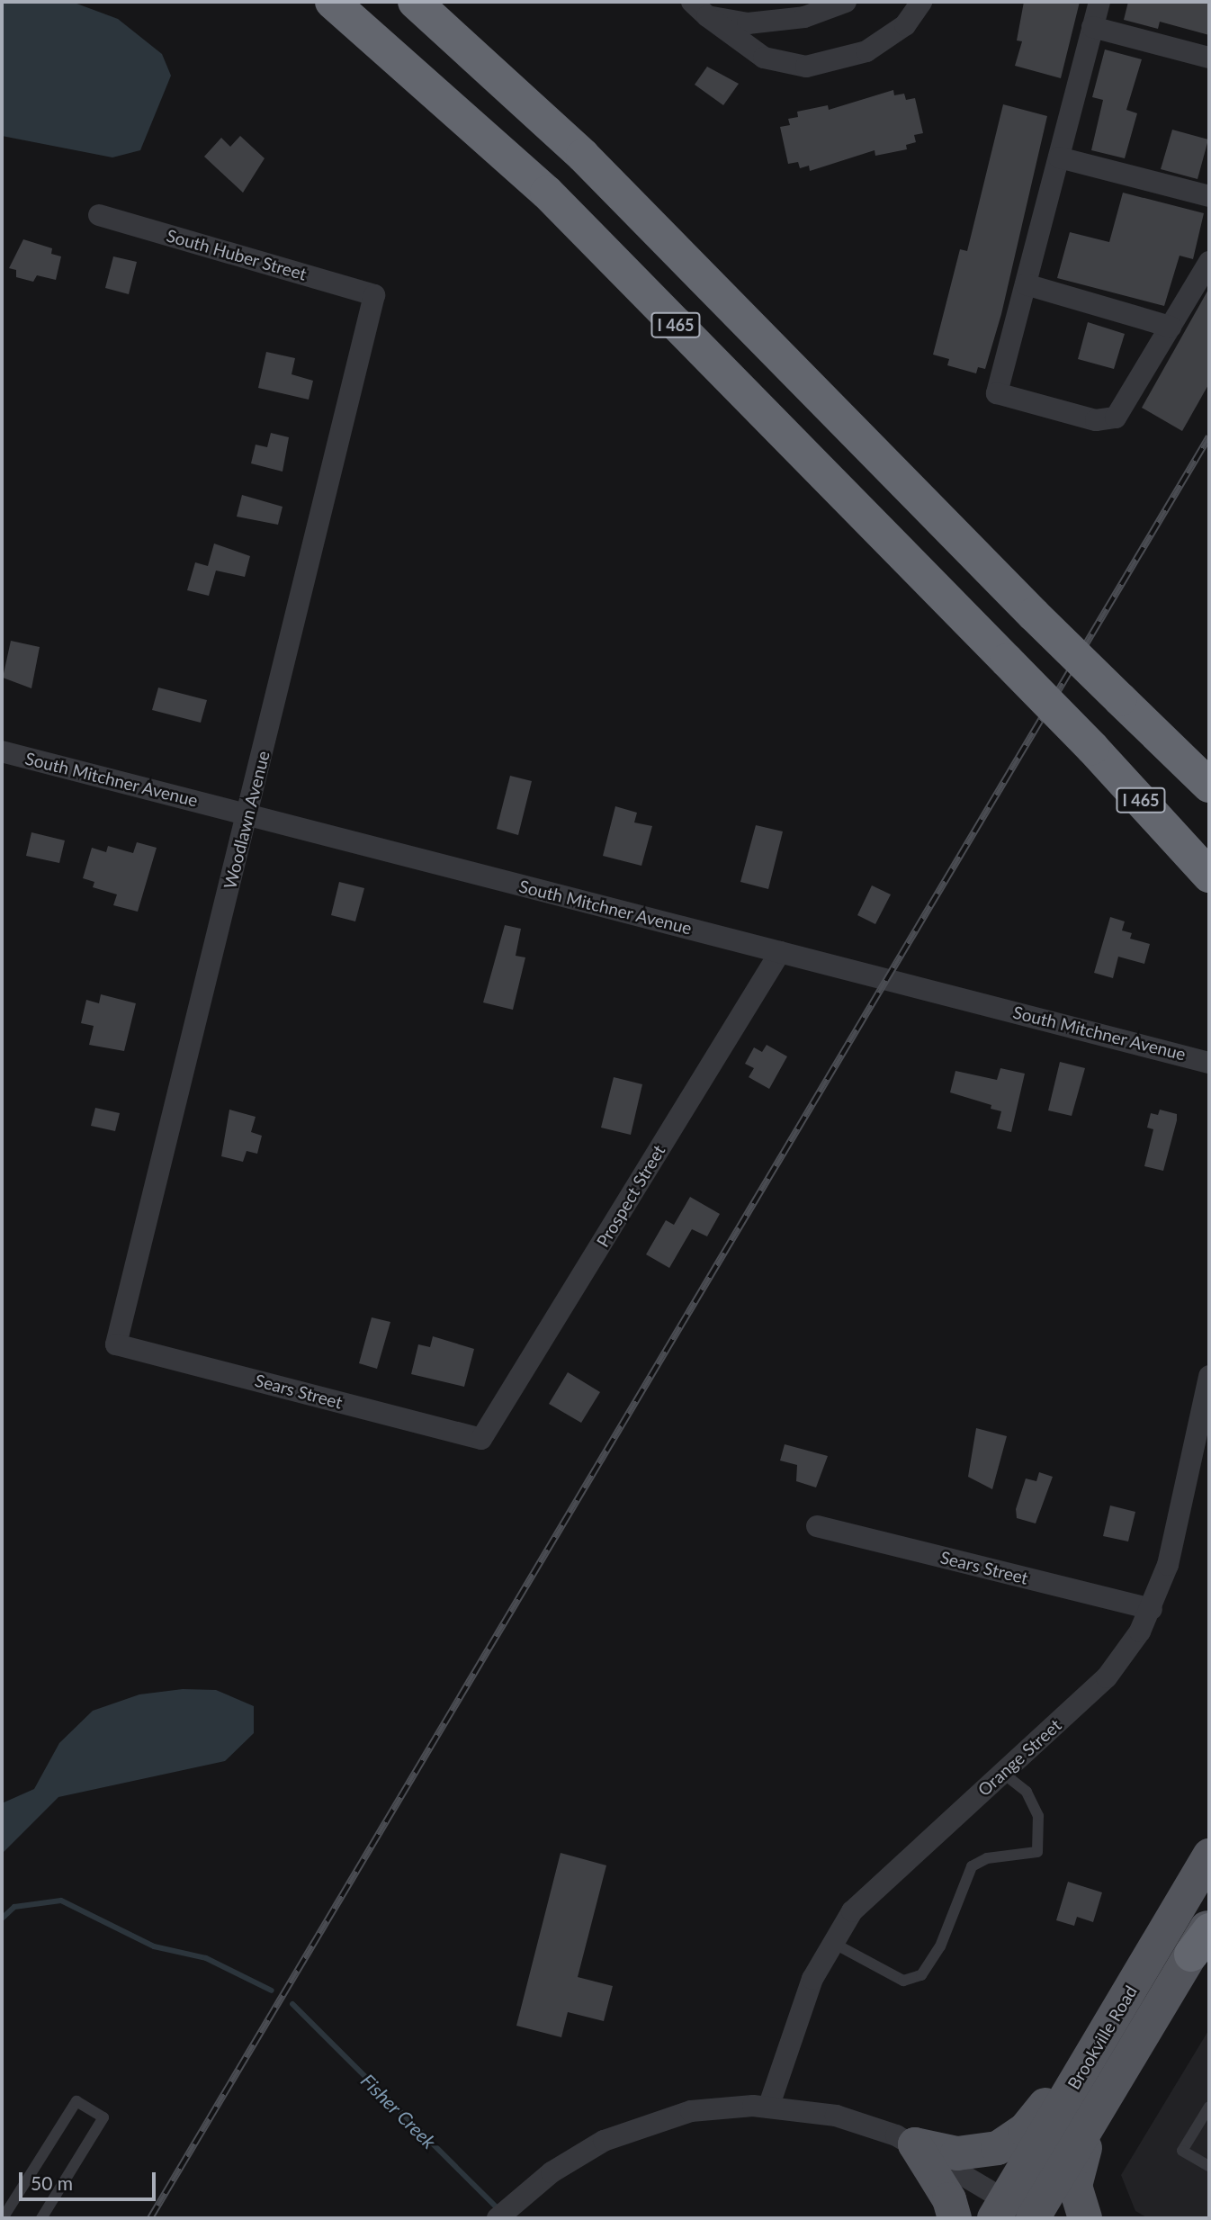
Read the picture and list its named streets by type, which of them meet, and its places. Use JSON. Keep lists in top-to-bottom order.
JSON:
{
  "streets": {
    "highway": ["I 465"],
    "main road": ["Brookville Road"],
    "street": [
      "South Huber Street",
      "South Mitchner Avenue",
      "Woodlawn Avenue",
      "Prospect Street",
      "Sears Street",
      "Orange Street"
    ]
  },
  "crossings": [
    ["South Huber Street", "Woodlawn Avenue"],
    ["South Mitchner Avenue", "Woodlawn Avenue"],
    ["South Mitchner Avenue", "Prospect Street"],
    ["Woodlawn Avenue", "Sears Street"],
    ["Prospect Street", "Sears Street"],
    ["Sears Street", "Orange Street"]
  ],
  "water": ["Fisher Creek"],
  "scale_bar": "50 m"
}
